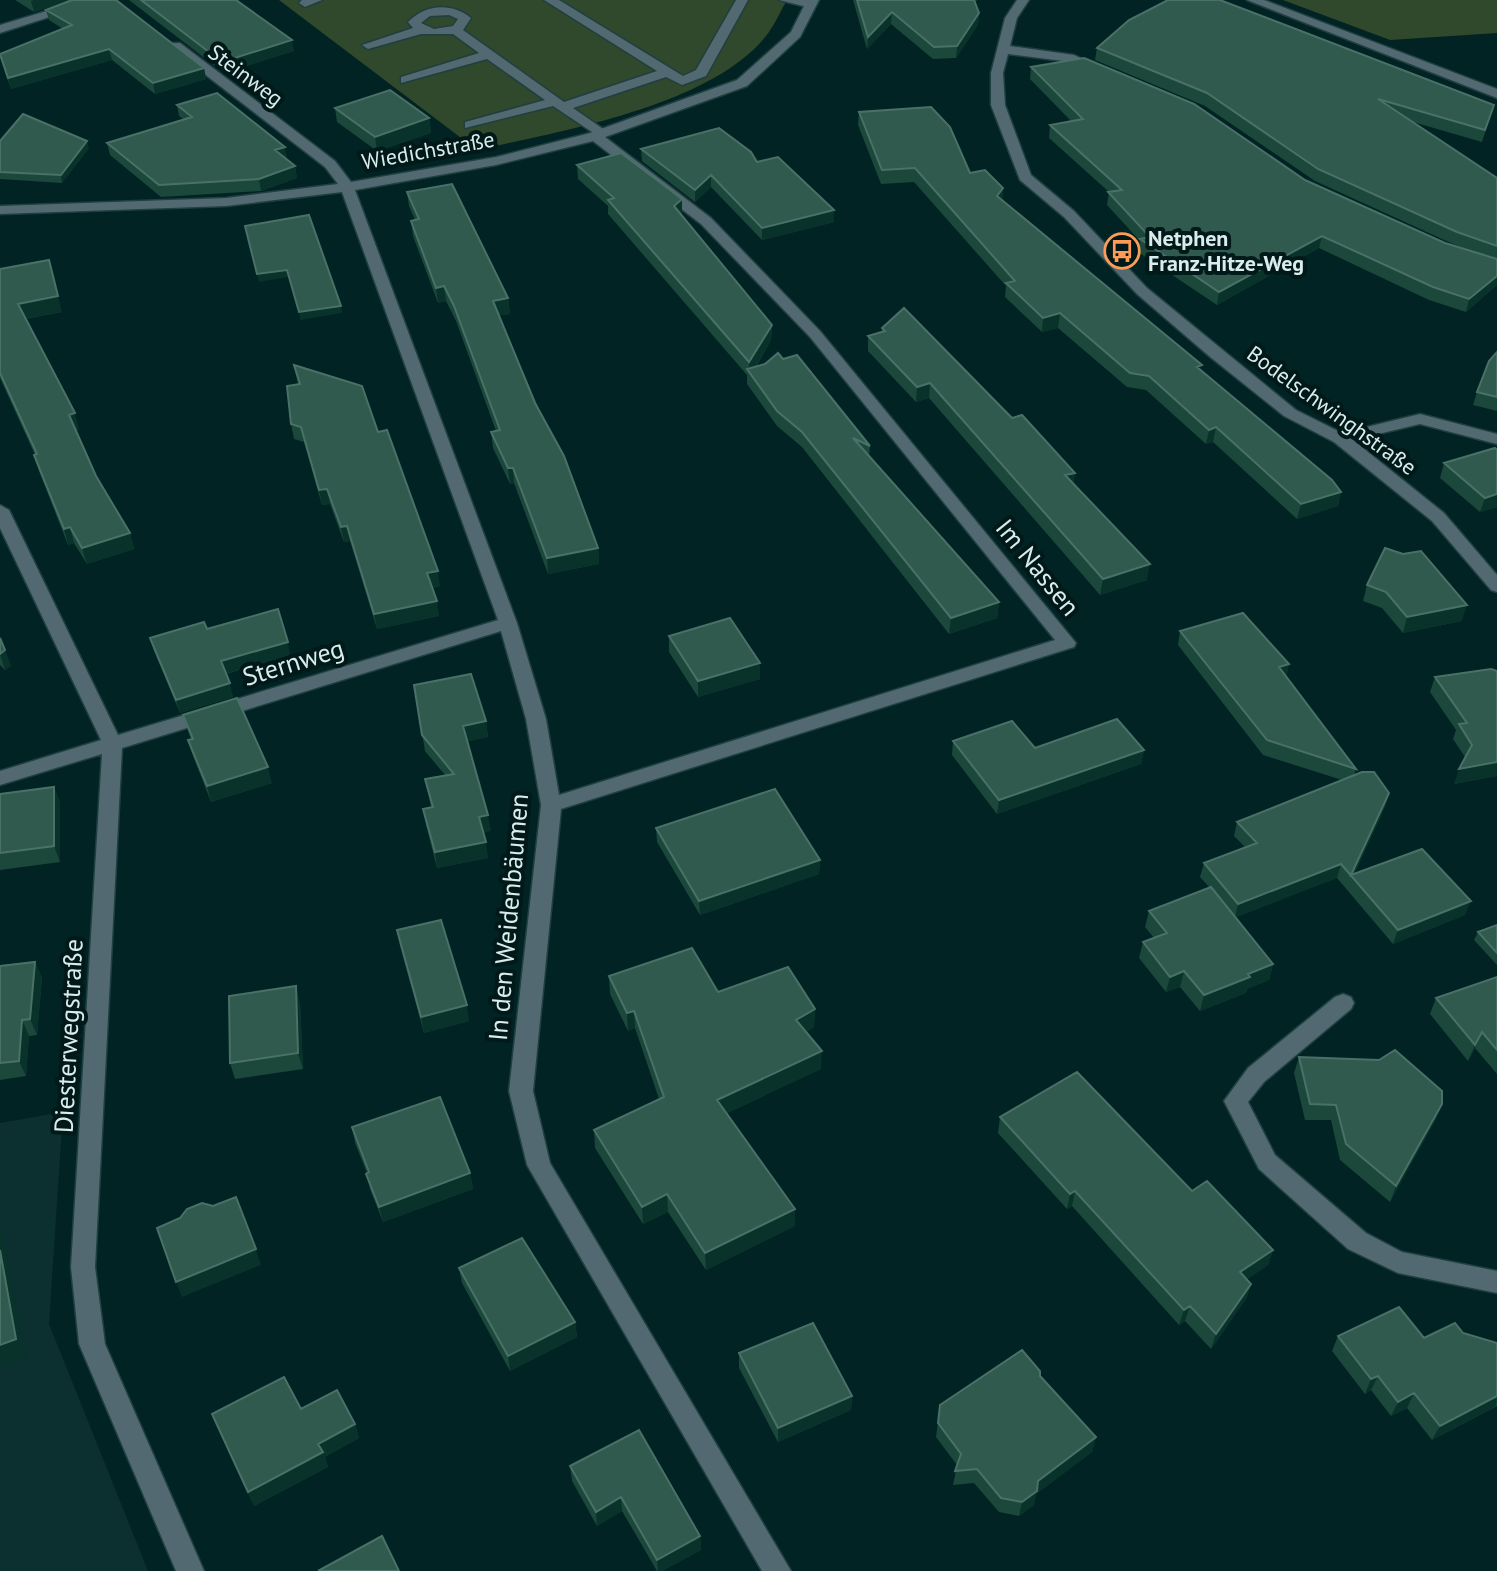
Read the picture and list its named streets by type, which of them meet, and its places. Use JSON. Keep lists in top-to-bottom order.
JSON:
{
  "streets": {
    "street": [
      "Steinweg",
      "Wiedichstraße",
      "Bodelschwinghstraße",
      "Im Nassen",
      "Sternweg",
      "In den Weidenbäumen",
      "Diesterwegstraße"
    ]
  },
  "crossings": [
    ["Steinweg", "Wiedichstraße"],
    ["Steinweg", "In den Weidenbäumen"],
    ["Wiedichstraße", "Im Nassen"],
    ["Wiedichstraße", "In den Weidenbäumen"],
    ["Im Nassen", "In den Weidenbäumen"],
    ["Sternweg", "In den Weidenbäumen"],
    ["Sternweg", "Diesterwegstraße"]
  ],
  "places": {
    "bus stop": ["Netphen Franz-Hitze-Weg"]
  }
}
